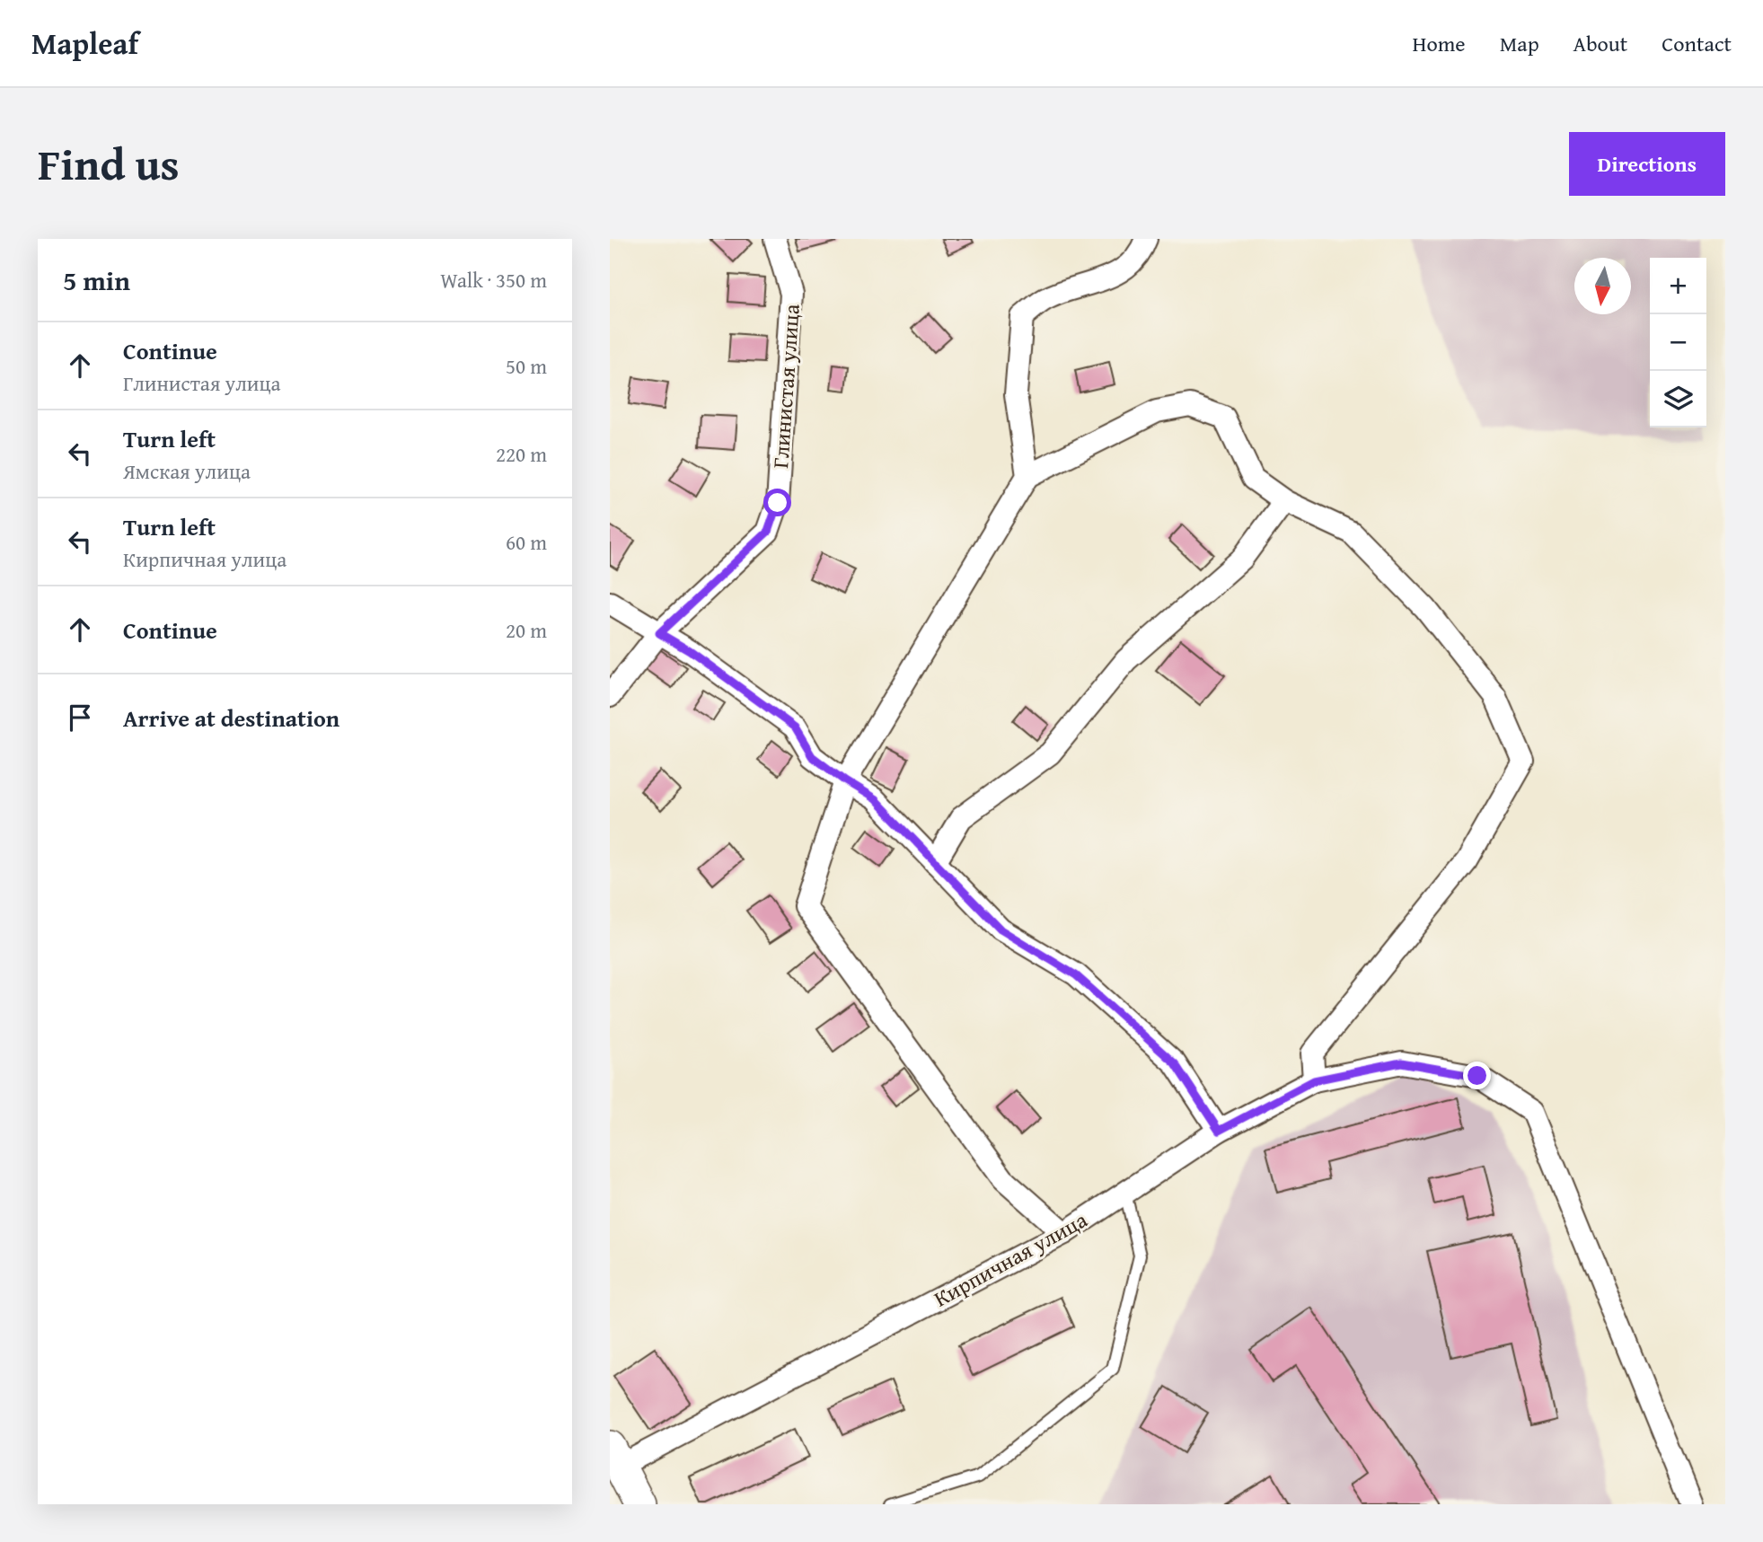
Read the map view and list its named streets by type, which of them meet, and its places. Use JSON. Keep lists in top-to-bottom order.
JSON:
{
  "streets": {
    "street": ["Глинистая улица", "Кирпичная улица"]
  },
  "north": "bottom",
  "page": {
    "header": "Mapleaf",
    "nav": [
      "Home",
      "Map",
      "About",
      "Contact"
    ],
    "title": "Find us",
    "buttons": "Directions",
    "heading": ["5 min", "Walk · 350 m"],
    "map_buttons": ["+", "−"],
    "list": [
      ["Continue", "Глинистая улица", "50 m"],
      ["Turn left", "Ямская улица", "220 m"],
      ["Turn left", "Кирпичная улица", "60 m"],
      ["Continue", "20 m"],
      "Arrive at destination"
    ]
  }
}
